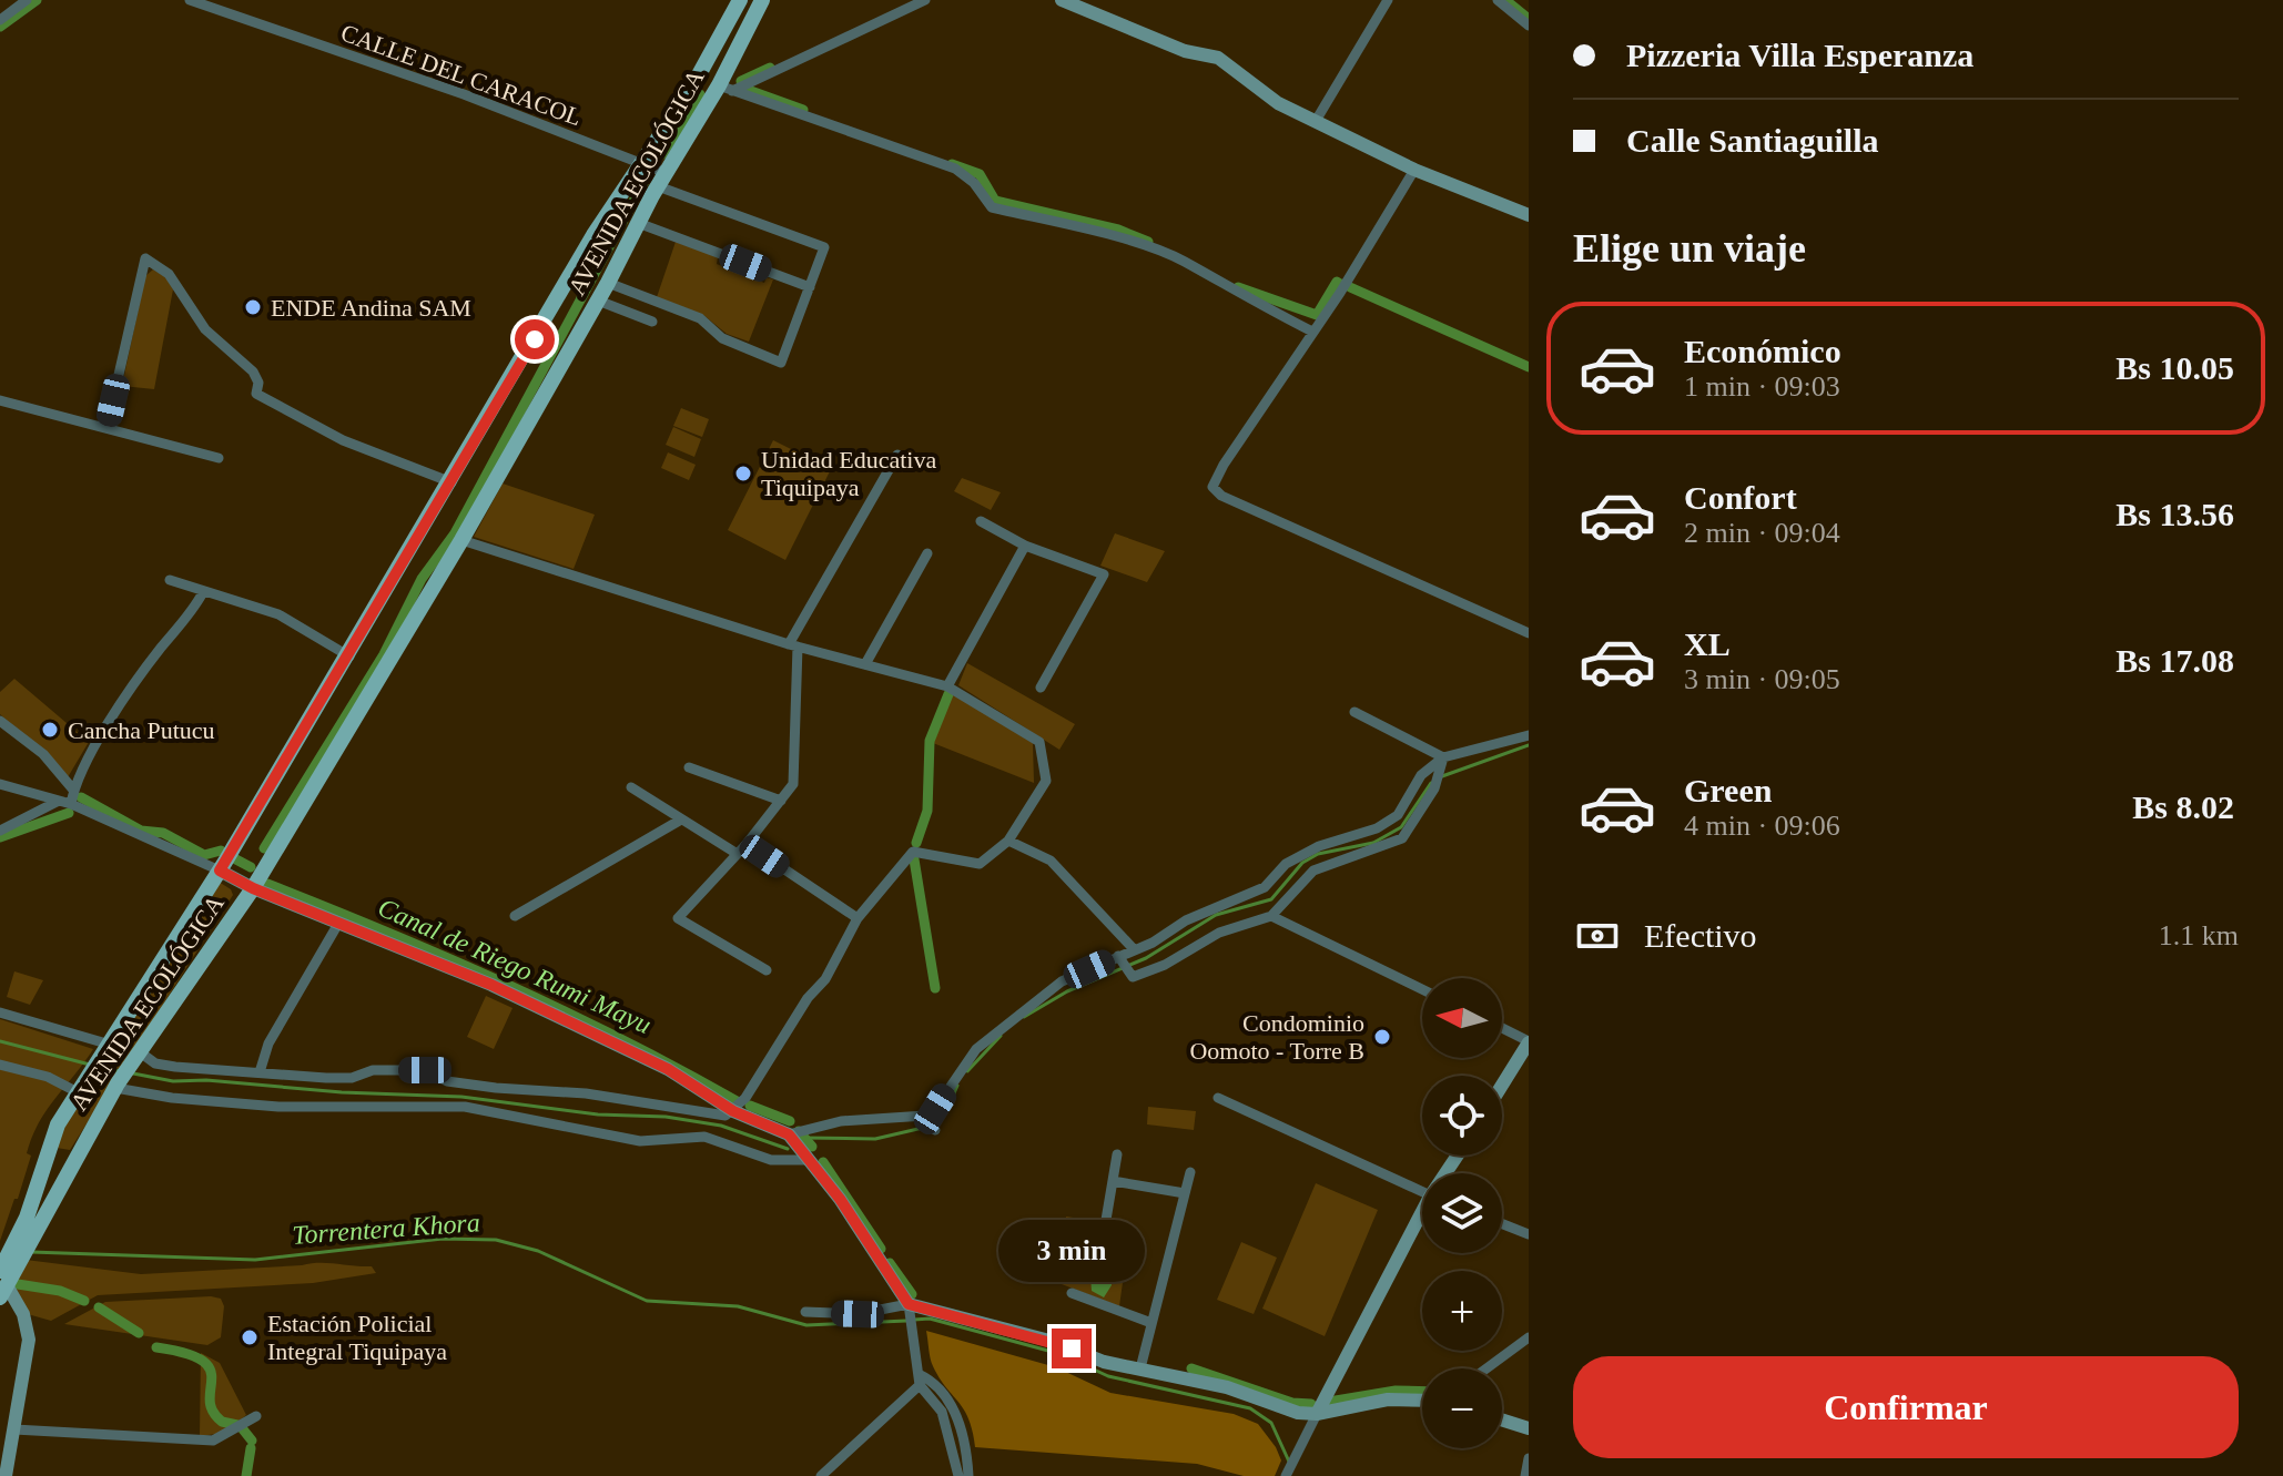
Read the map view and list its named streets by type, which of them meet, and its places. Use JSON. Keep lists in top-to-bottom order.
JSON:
{
  "streets": {
    "main road": ["AVENIDA ECOLÓGICA"],
    "street": ["CALLE DEL CARACOL"]
  },
  "crossings": [
    ["CALLE DEL CARACOL", "AVENIDA ECOLÓGICA"]
  ],
  "water": ["Canal de Riego Rumi Mayu", "Torrentera Khora"],
  "places": [
    "ENDE Andina SAM",
    "Unidad Educativa Tiquipaya",
    "Cancha Putucu",
    "Condominio Oomoto - Torre B",
    "Estación Policial Integral Tiquipaya"
  ],
  "north": "left",
  "page": {
    "banner": ["Pizzeria Villa Esperanza", "Calle Santiaguilla"],
    "heading": "Elige un viaje",
    "list": [
      {
        "name": "Económico",
        "note": "1 min · 09:03",
        "value": "Bs 10.05"
      },
      {
        "name": "Confort",
        "note": "2 min · 09:04",
        "value": "Bs 13.56"
      },
      {
        "name": "XL",
        "note": "3 min · 09:05",
        "value": "Bs 17.08"
      },
      {
        "name": "Green",
        "note": "4 min · 09:06",
        "value": "Bs 8.02"
      }
    ],
    "pay": ["Efectivo", "1.1 km"],
    "map_buttons": ["+", "−"],
    "bubble": "3 min",
    "buttons": "Confirmar"
  }
}
